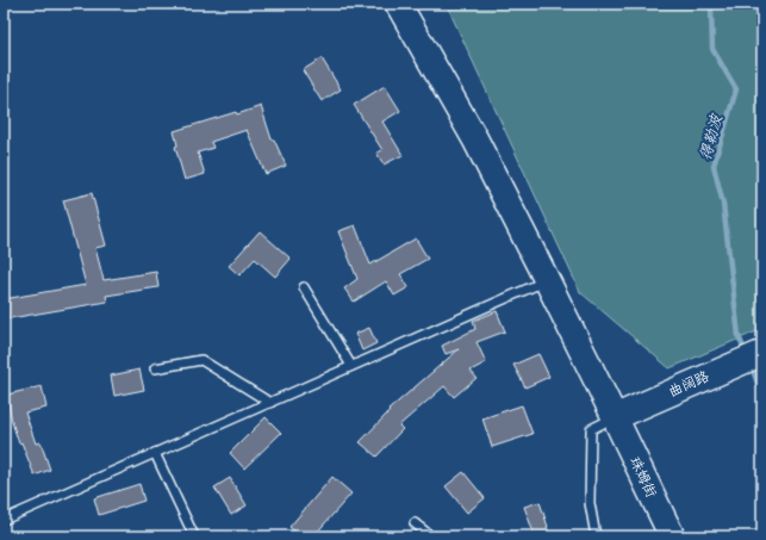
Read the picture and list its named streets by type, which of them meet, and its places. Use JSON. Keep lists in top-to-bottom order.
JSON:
{
  "streets": {
    "street": ["曲阔路", "珠姆街"]
  },
  "crossings": [
    ["曲阔路", "珠姆街"]
  ],
  "water": ["得勒波"]
}
